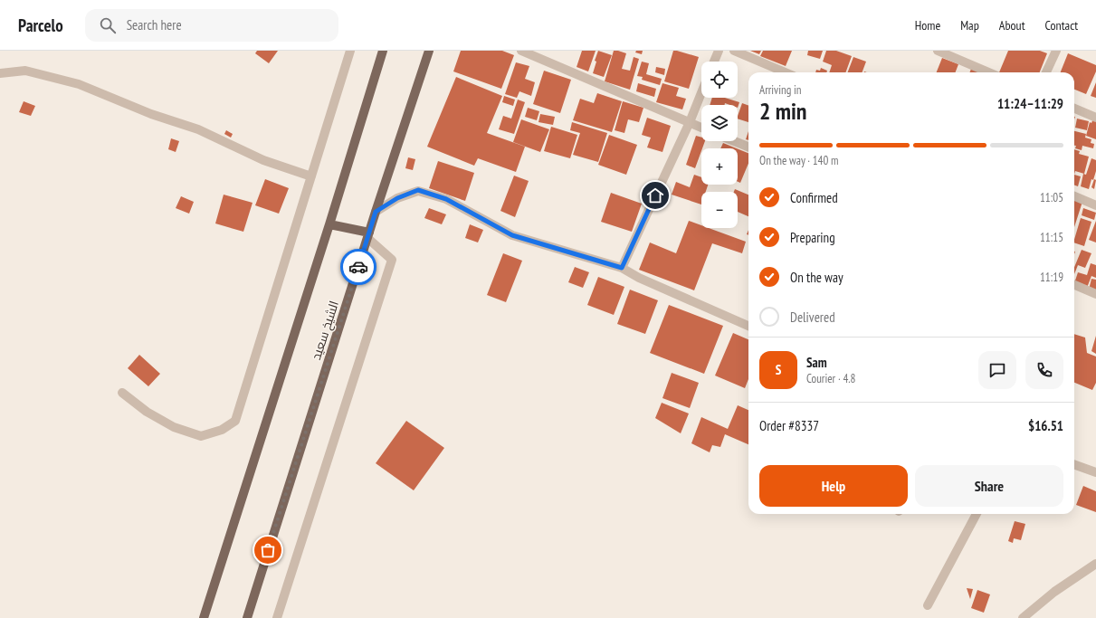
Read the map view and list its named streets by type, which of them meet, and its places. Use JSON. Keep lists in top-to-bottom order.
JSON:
{
  "streets": {
    "main road": ["الشيخ سعيد"]
  },
  "page": {
    "header": "Parcelo",
    "search": "Search here",
    "nav": [
      "Home",
      "Map",
      "About",
      "Contact"
    ],
    "map_buttons": ["+", "−"],
    "heading": ["2 min", "Arriving in", "11:24–11:29"],
    "panel": [
      "Sam",
      "Courier · 4.8",
      "Order #8337",
      "$16.51"
    ],
    "bar": "On the way · 140 m",
    "list": [
      ["Confirmed", "11:05"],
      ["Preparing", "11:15"],
      ["On the way", "11:19"],
      "Delivered"
    ],
    "round": "S",
    "buttons": ["Help", "Share"]
  }
}
